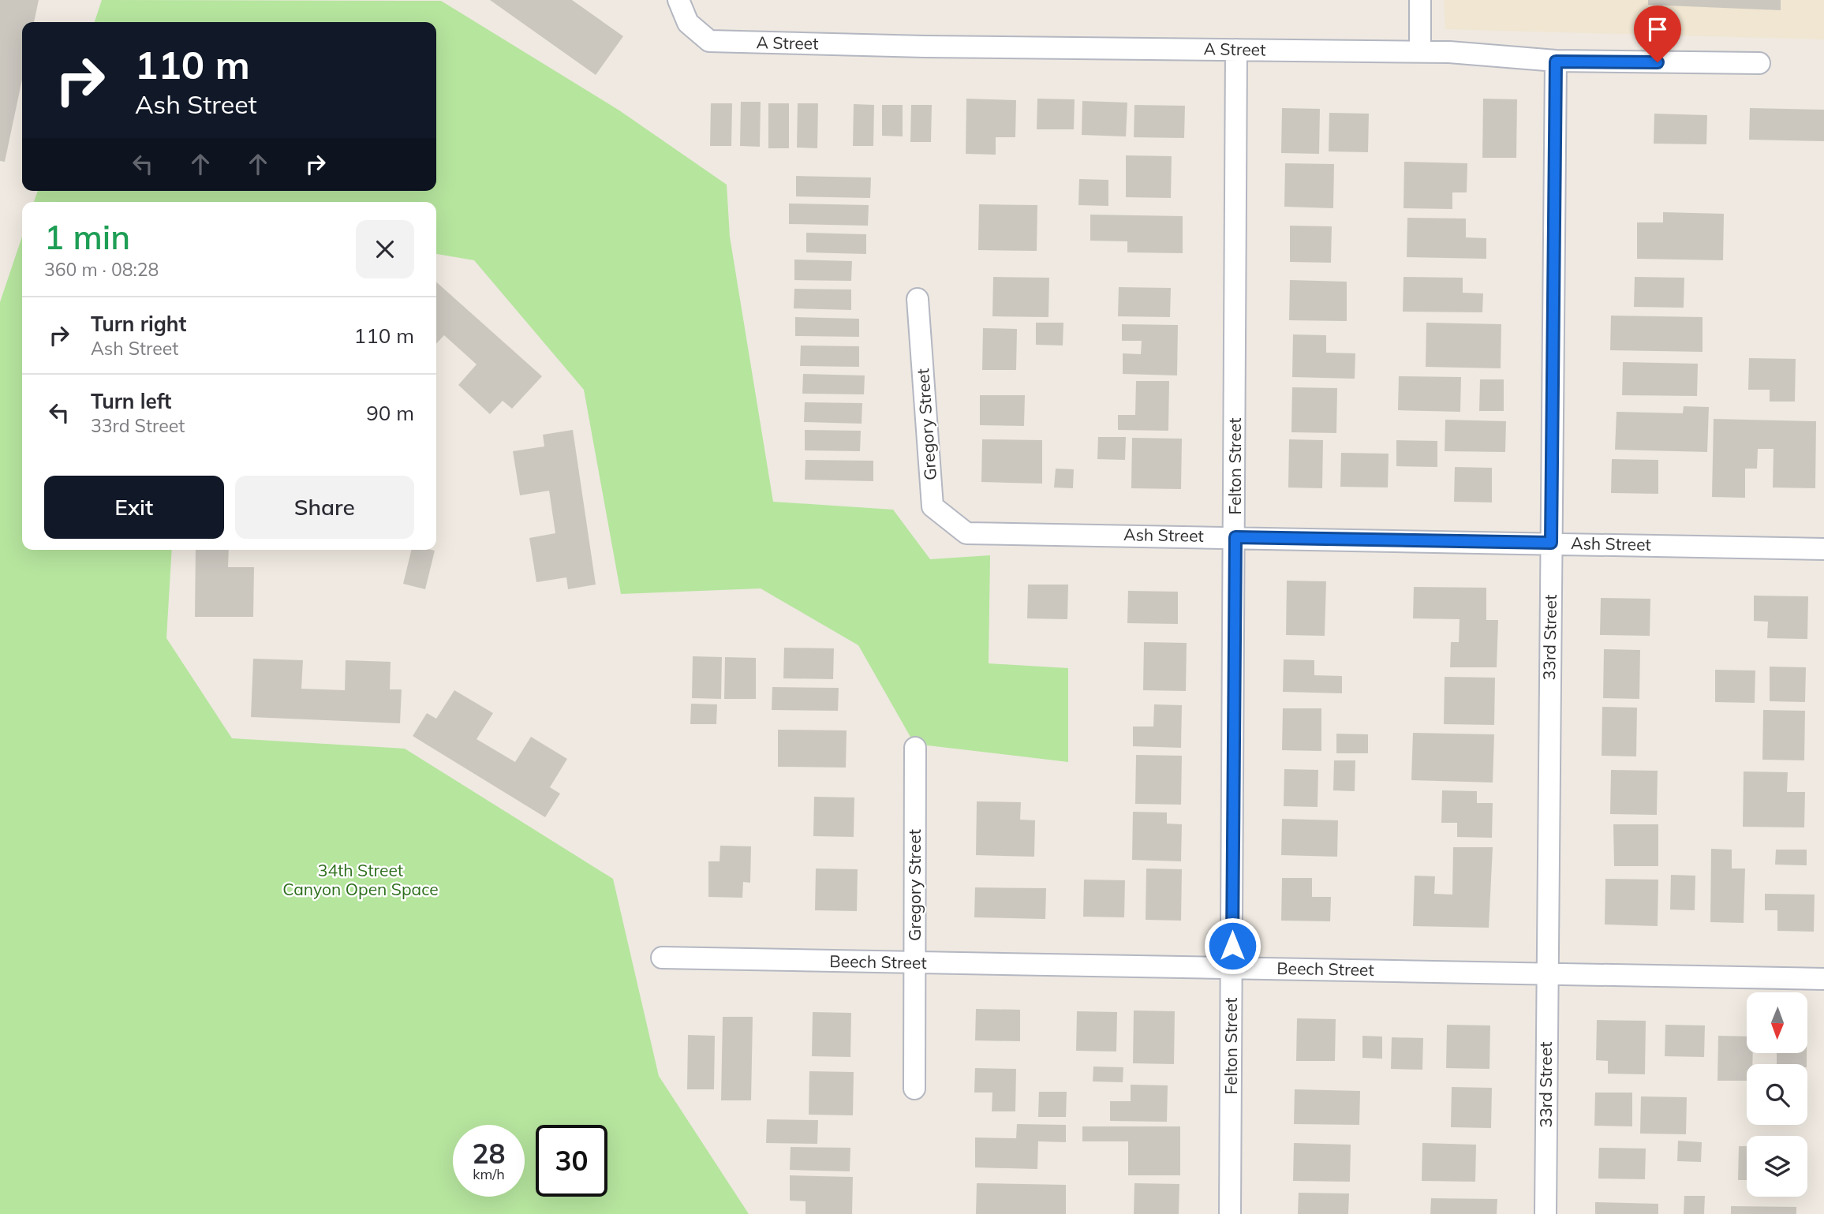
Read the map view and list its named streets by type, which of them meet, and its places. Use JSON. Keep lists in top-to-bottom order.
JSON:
{
  "streets": {
    "street": [
      "A Street",
      "Gregory Street",
      "Felton Street",
      "Ash Street",
      "33rd Street",
      "Beech Street"
    ]
  },
  "crossings": [
    ["A Street", "Felton Street"],
    ["A Street", "33rd Street"],
    ["Gregory Street", "Ash Street"],
    ["Gregory Street", "Beech Street"],
    ["Felton Street", "Ash Street"],
    ["Felton Street", "Beech Street"],
    ["Ash Street", "33rd Street"],
    ["33rd Street", "Beech Street"]
  ],
  "parks": ["34th Street Canyon Open Space"],
  "north": "bottom",
  "page": {
    "turn": ["110 m", "Ash Street"],
    "heading": ["1 min", "360 m · 08:28"],
    "list": [
      {
        "name": "Turn right",
        "note": "Ash Street",
        "value": "110 m"
      },
      {
        "name": "Turn left",
        "note": "33rd Street",
        "value": "90 m"
      }
    ],
    "buttons": ["Exit", "Share"],
    "speed": "28 km/h",
    "limit": "30"
  }
}
